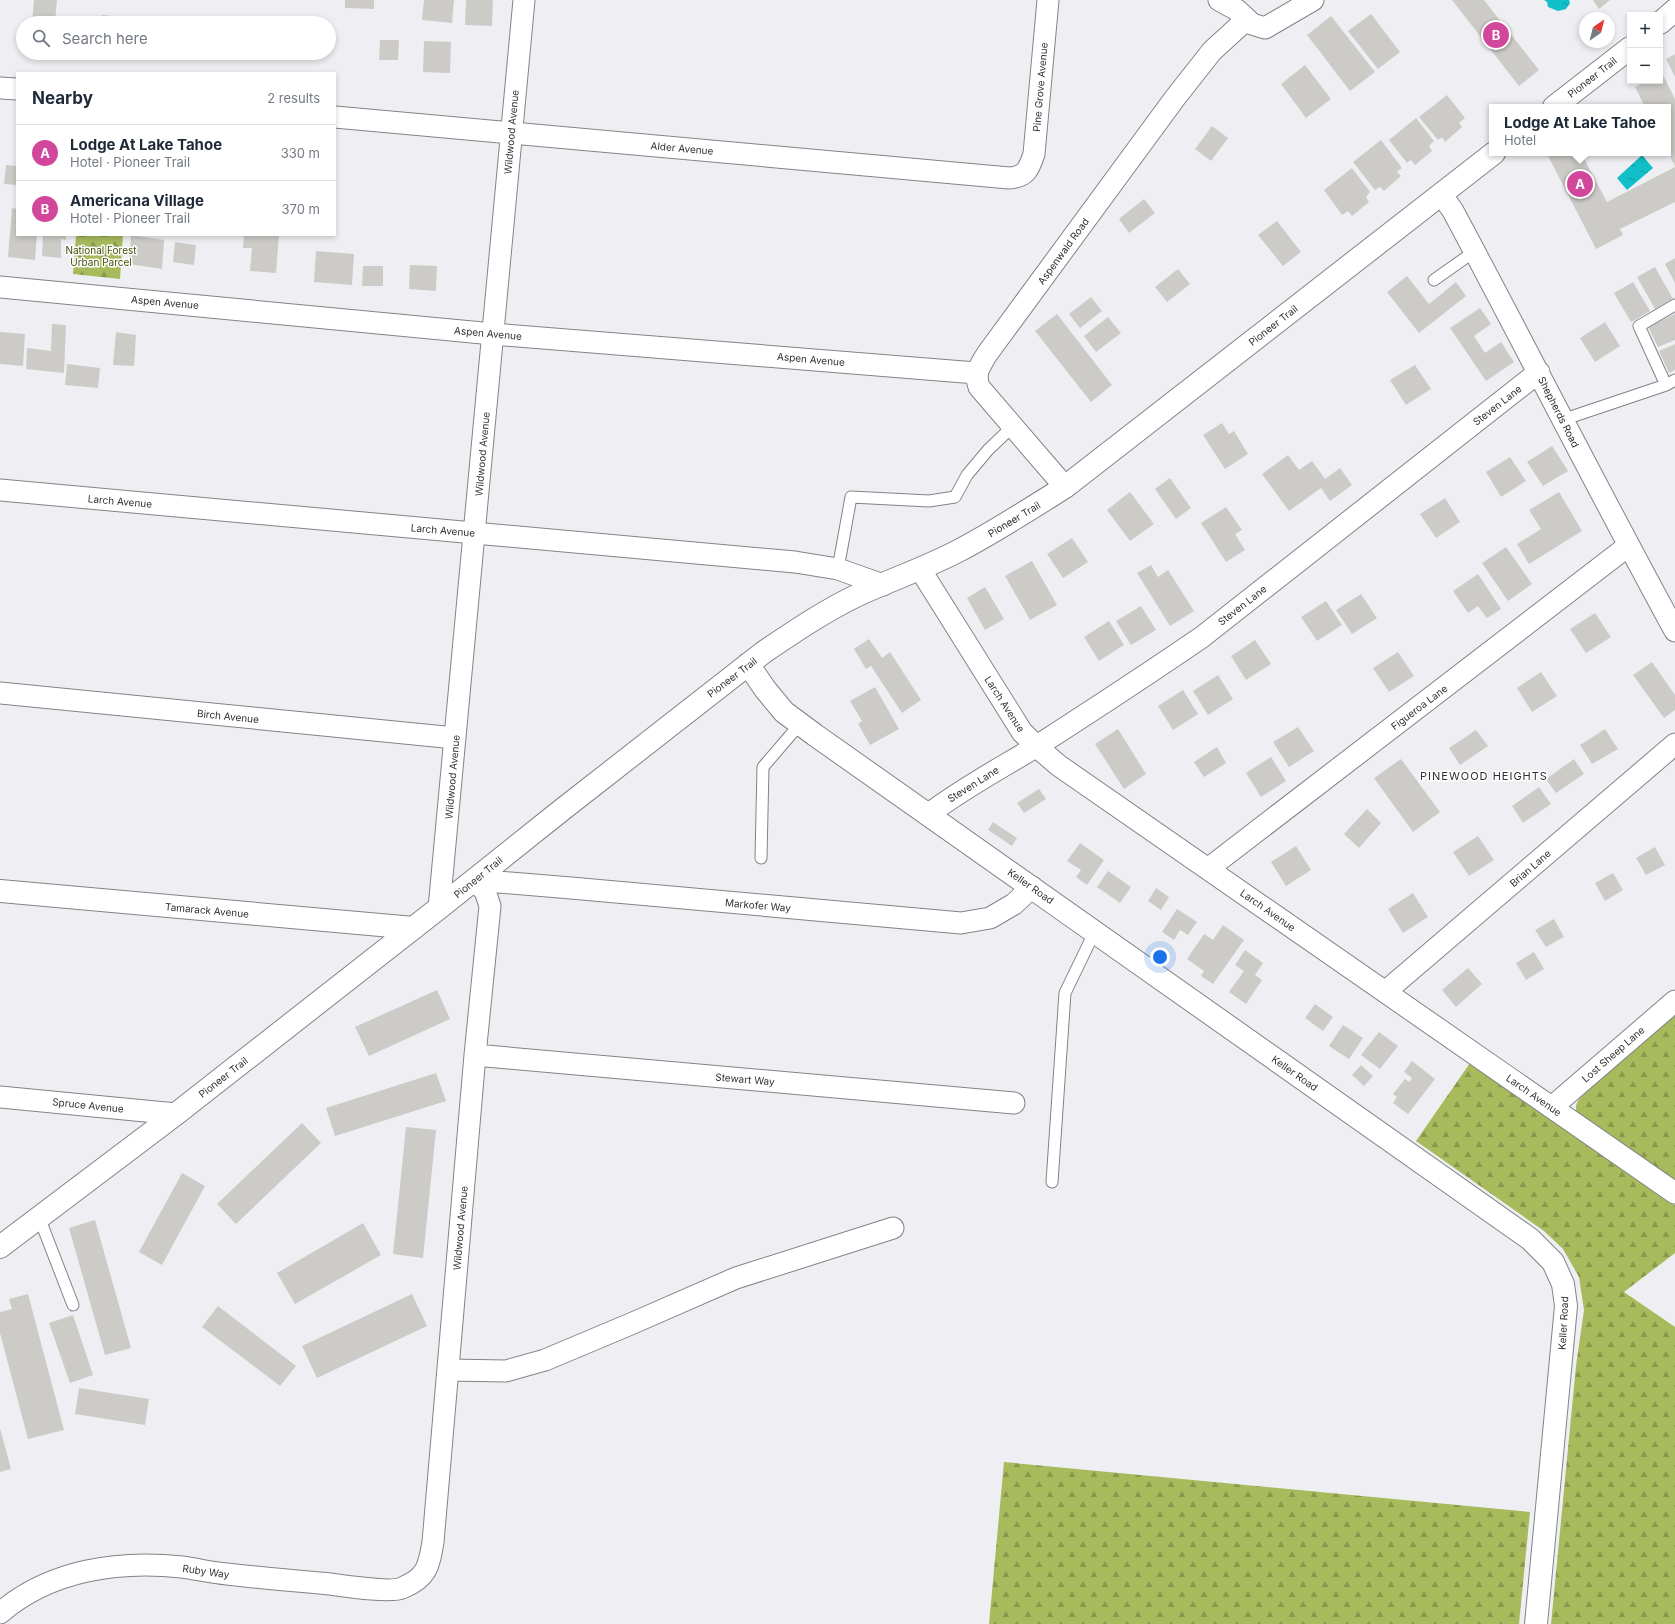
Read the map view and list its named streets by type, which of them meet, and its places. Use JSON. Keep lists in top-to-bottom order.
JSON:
{
  "streets": {
    "main road": ["Pioneer Trail", "Keller Road", "Tamarack Avenue"],
    "street": [
      "Pine Grove Avenue",
      "Wildwood Avenue",
      "Alder Avenue",
      "Aspenwald Road",
      "Aspen Avenue",
      "Steven Lane",
      "Shepherds Road",
      "Larch Avenue",
      "Figueroa Lane",
      "Birch Avenue",
      "Brian Lane",
      "Markofer Way",
      "Lost Sheep Lane",
      "Stewart Way",
      "Spruce Avenue",
      "Ruby Way"
    ]
  },
  "crossings": [
    ["Pioneer Trail", "Wildwood Avenue"],
    ["Pioneer Trail", "Shepherds Road"],
    ["Pioneer Trail", "Larch Avenue"],
    ["Pioneer Trail", "Keller Road"],
    ["Pioneer Trail", "Markofer Way"],
    ["Pioneer Trail", "Tamarack Avenue"],
    ["Pioneer Trail", "Spruce Avenue"],
    ["Pine Grove Avenue", "Alder Avenue"],
    ["Wildwood Avenue", "Alder Avenue"],
    ["Wildwood Avenue", "Aspen Avenue"],
    ["Wildwood Avenue", "Larch Avenue"],
    ["Wildwood Avenue", "Birch Avenue"],
    ["Wildwood Avenue", "Markofer Way"],
    ["Wildwood Avenue", "Stewart Way"],
    ["Wildwood Avenue", "Ruby Way"],
    ["Aspenwald Road", "Aspen Avenue"],
    ["Steven Lane", "Shepherds Road"],
    ["Steven Lane", "Larch Avenue"],
    ["Steven Lane", "Keller Road"],
    ["Shepherds Road", "Figueroa Lane"],
    ["Larch Avenue", "Figueroa Lane"],
    ["Larch Avenue", "Brian Lane"],
    ["Larch Avenue", "Lost Sheep Lane"],
    ["Keller Road", "Markofer Way"]
  ],
  "districts": ["PINEWOOD HEIGHTS"],
  "parks": ["National Forest Urban Parcel"],
  "north": "top right",
  "page": {
    "map_buttons": ["+", "−"],
    "search": "Search here",
    "pins": ["B", "A"],
    "heading": ["Nearby", "2 results"],
    "popup": ["Lodge At Lake Tahoe", "Hotel"],
    "list": [
      {
        "mark": "A",
        "name": "Lodge At Lake Tahoe",
        "note": "Hotel · Pioneer Trail",
        "value": "330 m"
      },
      {
        "mark": "B",
        "name": "Americana Village",
        "note": "Hotel · Pioneer Trail",
        "value": "370 m"
      }
    ]
  }
}
